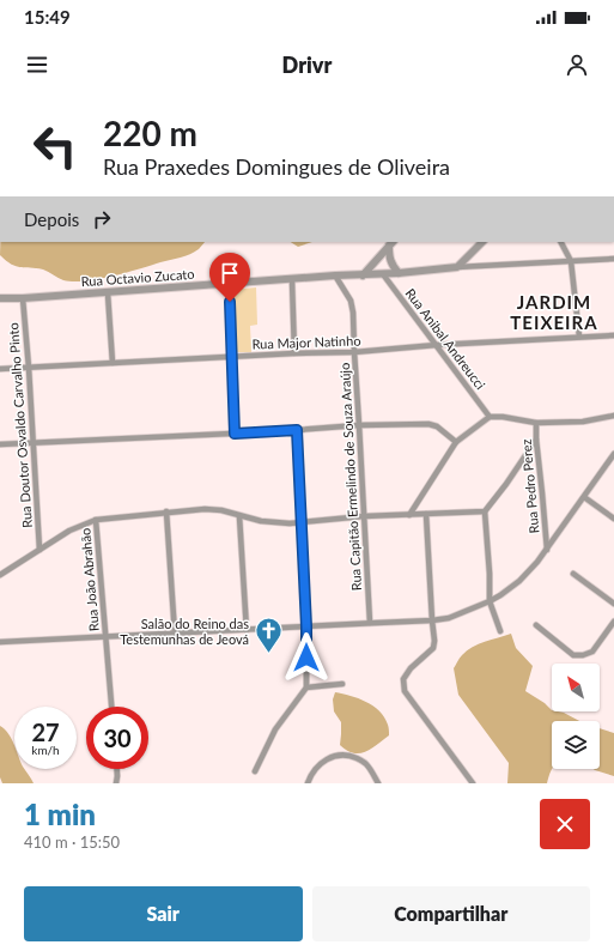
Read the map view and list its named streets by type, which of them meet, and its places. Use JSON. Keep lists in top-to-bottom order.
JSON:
{
  "streets": {
    "street": [
      "Rua Octavio Zucato",
      "Rua Anibal Andreucci",
      "Rua Major Natinho",
      "Rua Doutor Osvaldo Carvalho Pinto",
      "Rua Capitão Ermelindo de Souza Araújo",
      "Rua Pedro Perez",
      "Rua João Abrahão"
    ]
  },
  "crossings": [
    ["Rua Octavio Zucato", "Rua Anibal Andreucci"],
    ["Rua Octavio Zucato", "Rua Doutor Osvaldo Carvalho Pinto"],
    ["Rua Octavio Zucato", "Rua Capitão Ermelindo de Souza Araújo"],
    ["Rua Anibal Andreucci", "Rua Major Natinho"],
    ["Rua Major Natinho", "Rua Doutor Osvaldo Carvalho Pinto"],
    ["Rua Major Natinho", "Rua Capitão Ermelindo de Souza Araújo"]
  ],
  "districts": ["JARDIM TEIXEIRA"],
  "places": {
    "church": ["Salão do Reino das Testemunhas de Jeová"]
  },
  "north": "top left",
  "page": {
    "status": "15:49",
    "header": "Drivr",
    "turn": ["220 m", "Rua Praxedes Domingues de Oliveira"],
    "then": "Depois",
    "speed": "27 km/h",
    "limit": "30",
    "heading": ["1 min", "410 m · 15:50"],
    "buttons": ["Sair", "Compartilhar"]
  }
}
